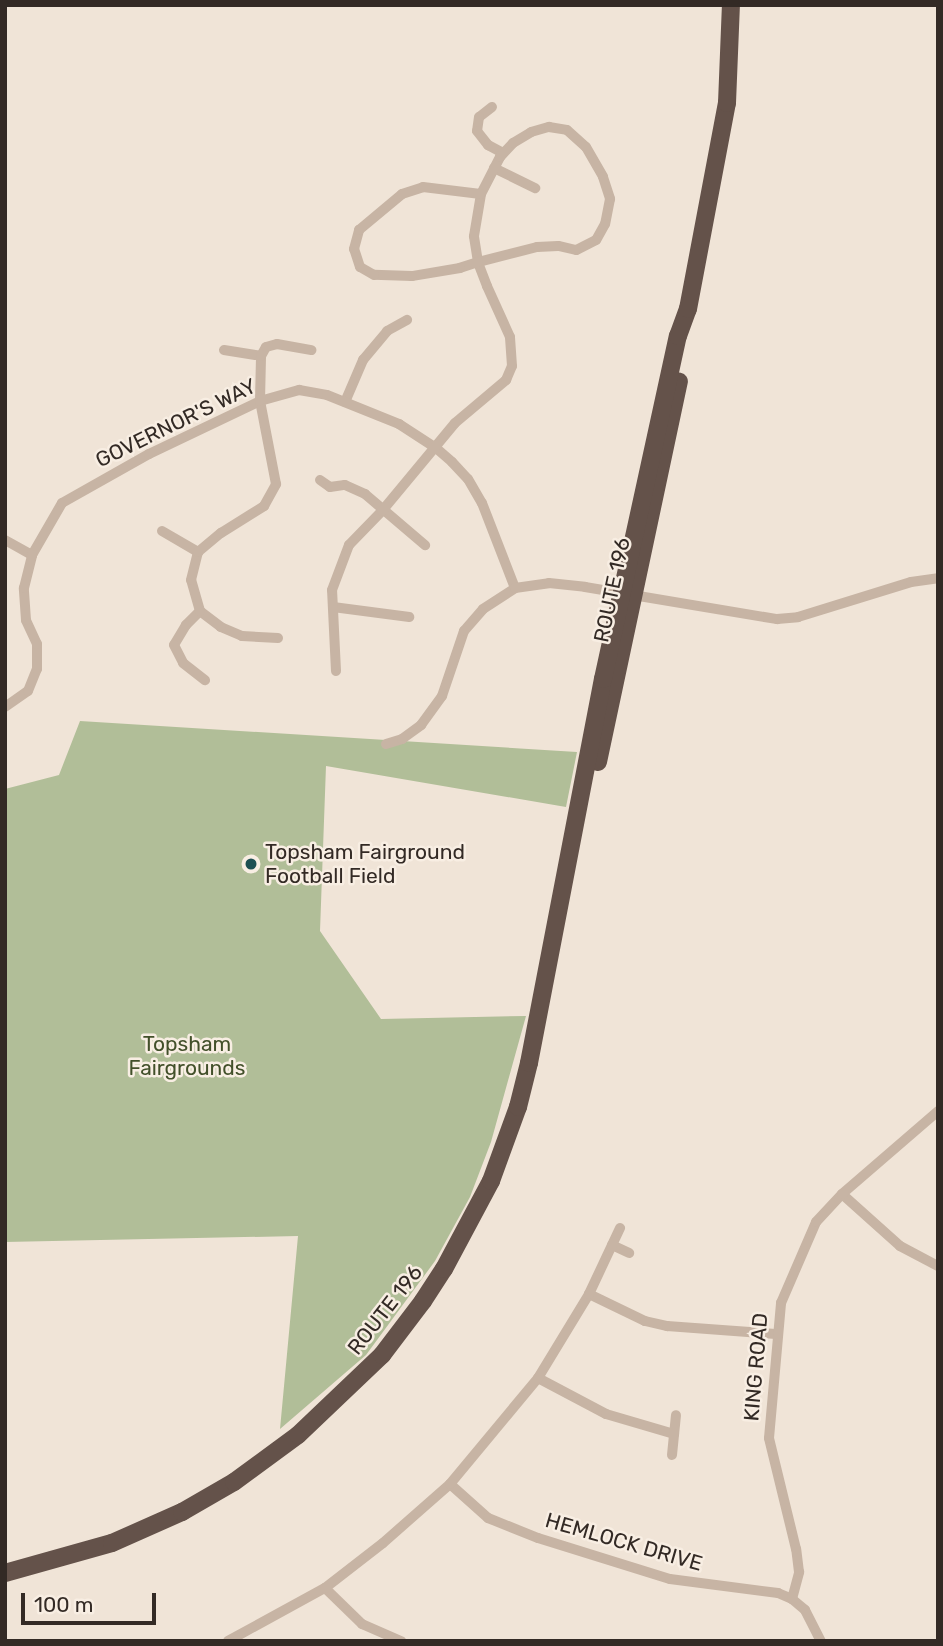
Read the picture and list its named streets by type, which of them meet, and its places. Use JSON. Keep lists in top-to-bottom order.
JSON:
{
  "streets": {
    "highway": ["ROUTE 196"],
    "street": ["GOVERNOR'S WAY", "KING ROAD", "HEMLOCK DRIVE"]
  },
  "crossings": [
    ["KING ROAD", "HEMLOCK DRIVE"]
  ],
  "parks": ["Topsham Fairgrounds"],
  "places": ["Topsham Fairground Football Field"],
  "scale_bar": "100 m"
}
